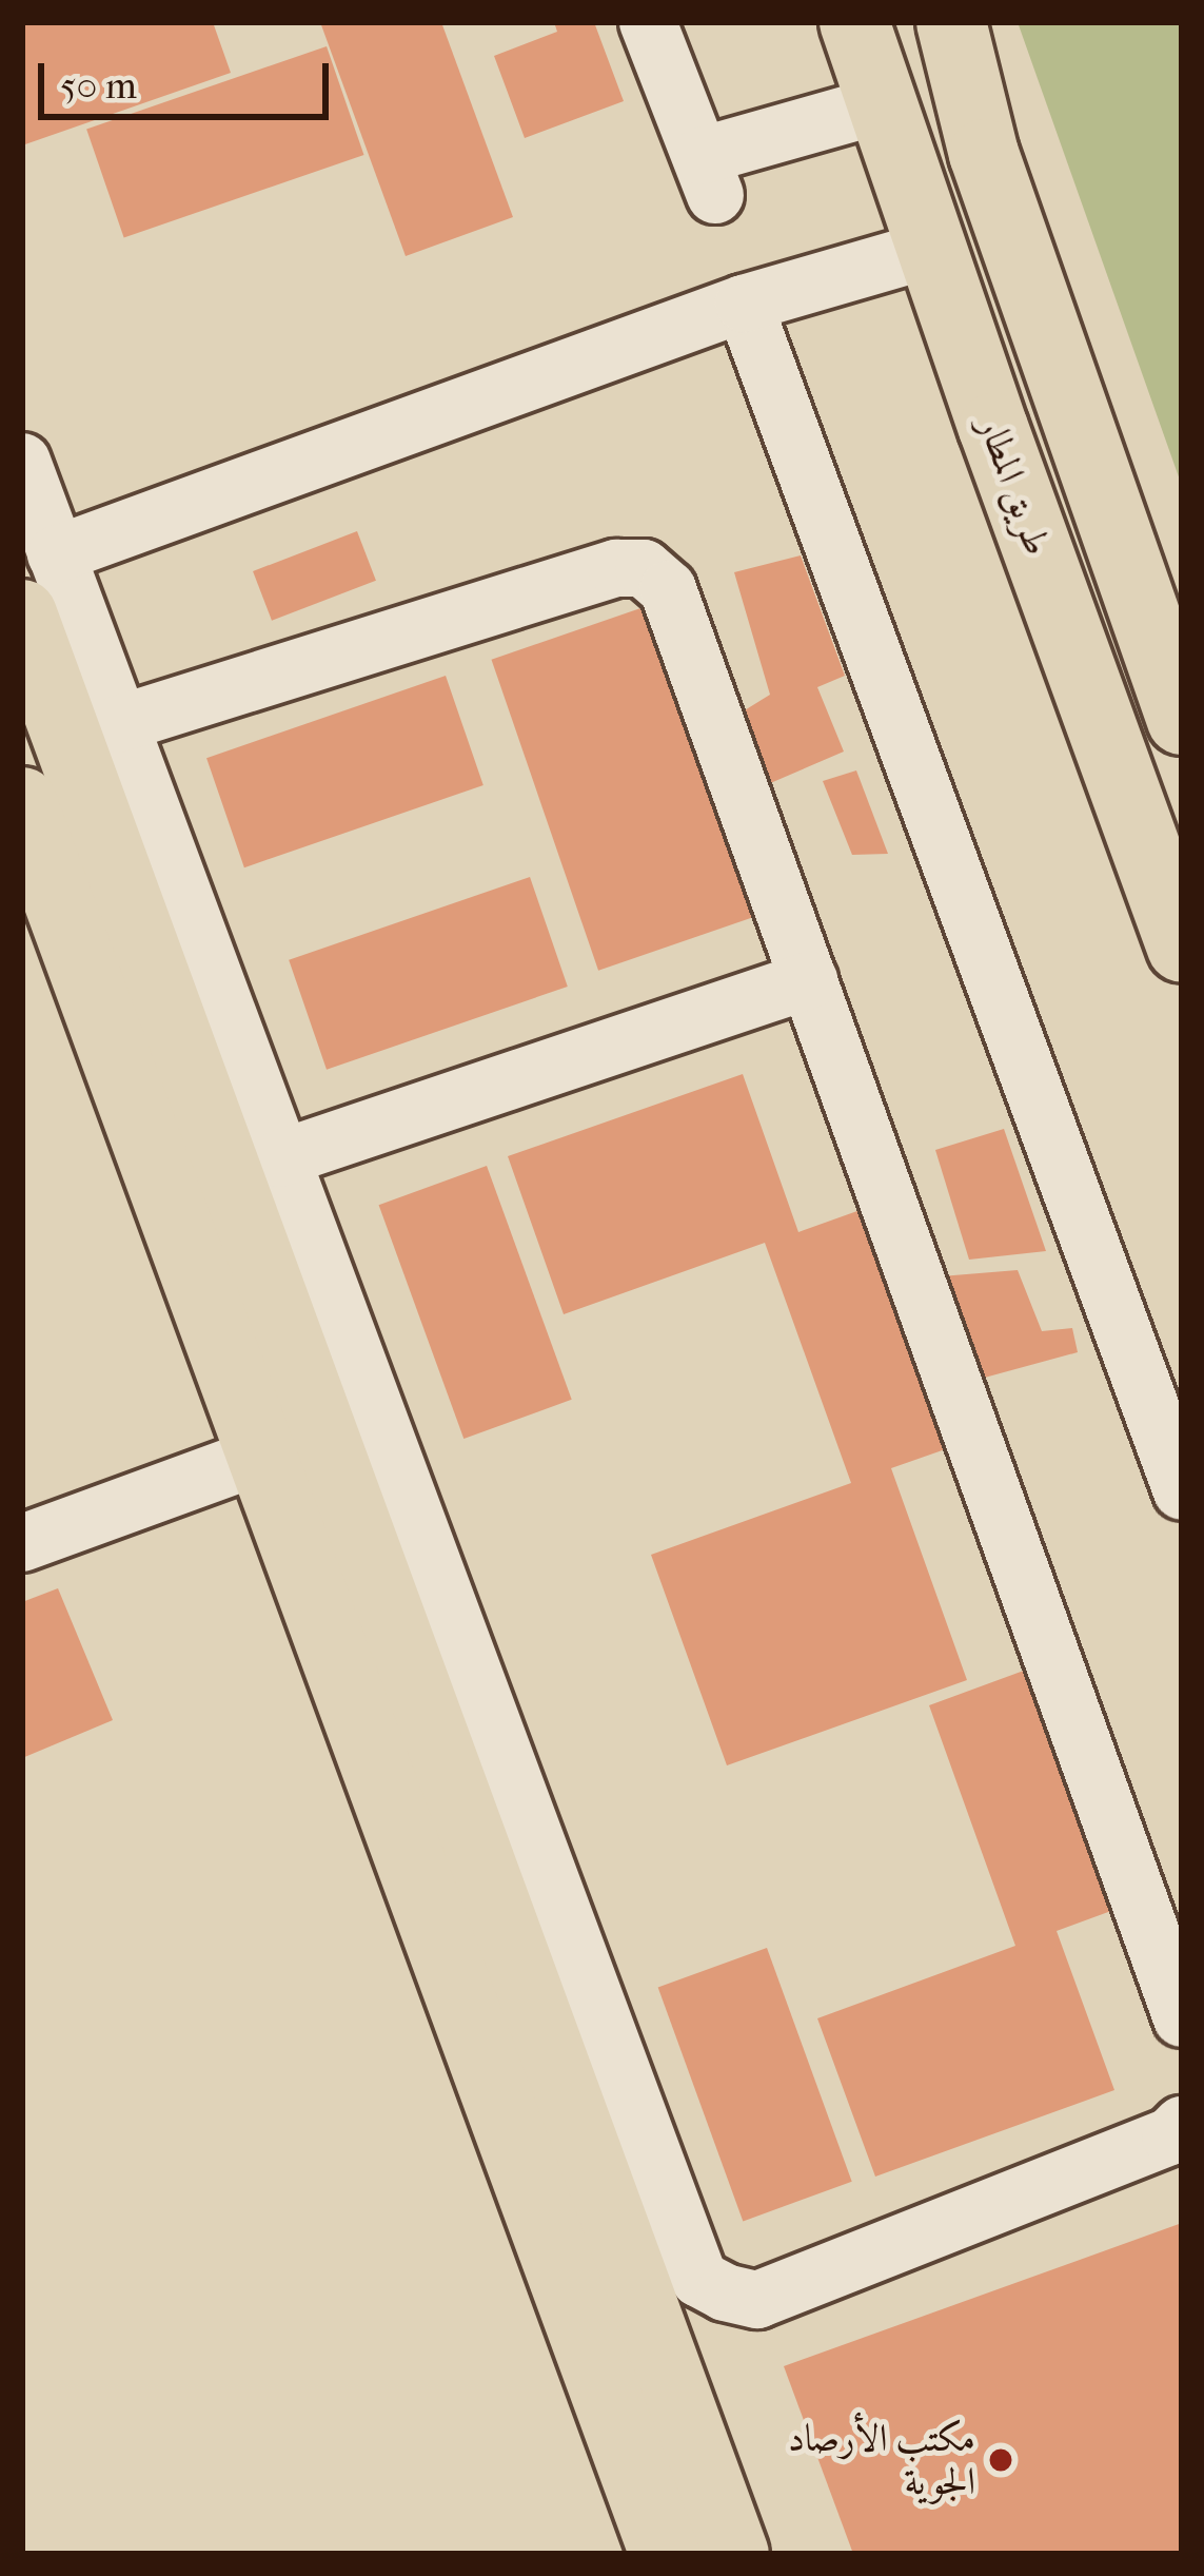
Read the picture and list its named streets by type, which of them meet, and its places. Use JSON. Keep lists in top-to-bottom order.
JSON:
{
  "streets": {
    "main road": ["طريق المطار"]
  },
  "places": ["مكتب الأرصاد الجوية"],
  "scale_bar": "50 m"
}
